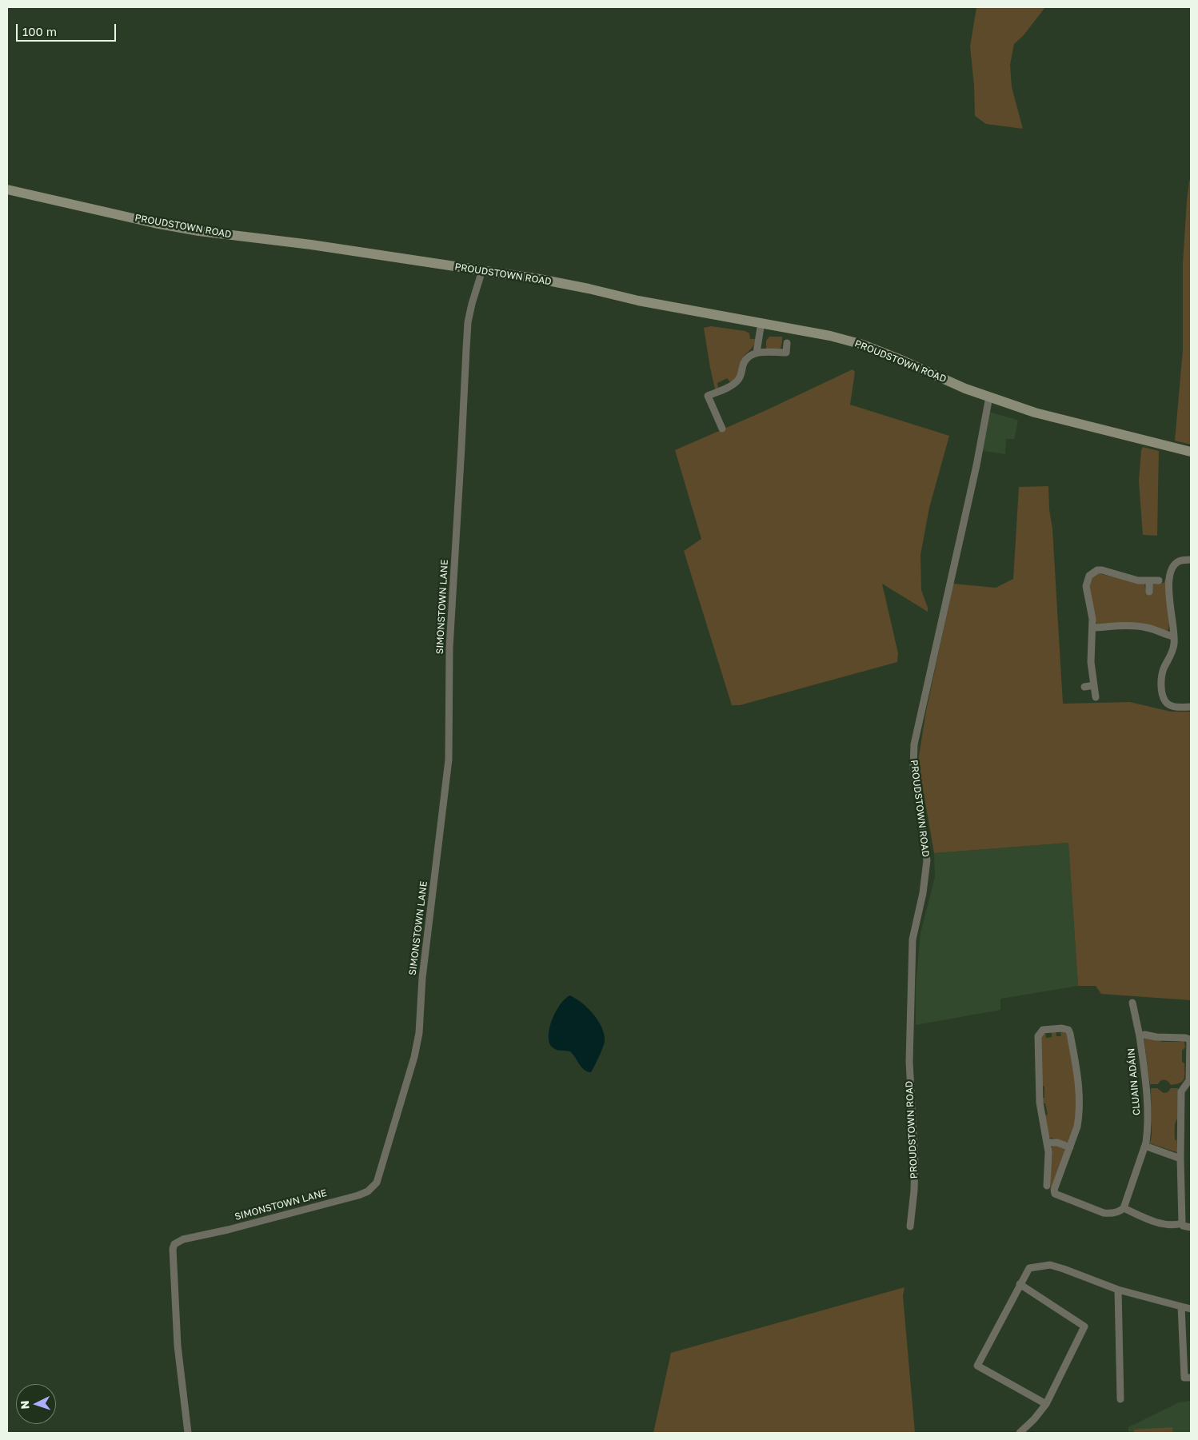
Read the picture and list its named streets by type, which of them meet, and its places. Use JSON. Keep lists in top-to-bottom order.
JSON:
{
  "streets": {
    "main road": ["PROUDSTOWN ROAD"],
    "street": ["SIMONSTOWN LANE", "CLUAIN ADÁIN"]
  },
  "crossings": [
    ["PROUDSTOWN ROAD", "SIMONSTOWN LANE"]
  ],
  "scale_bar": "100 m",
  "north": "left"
}
